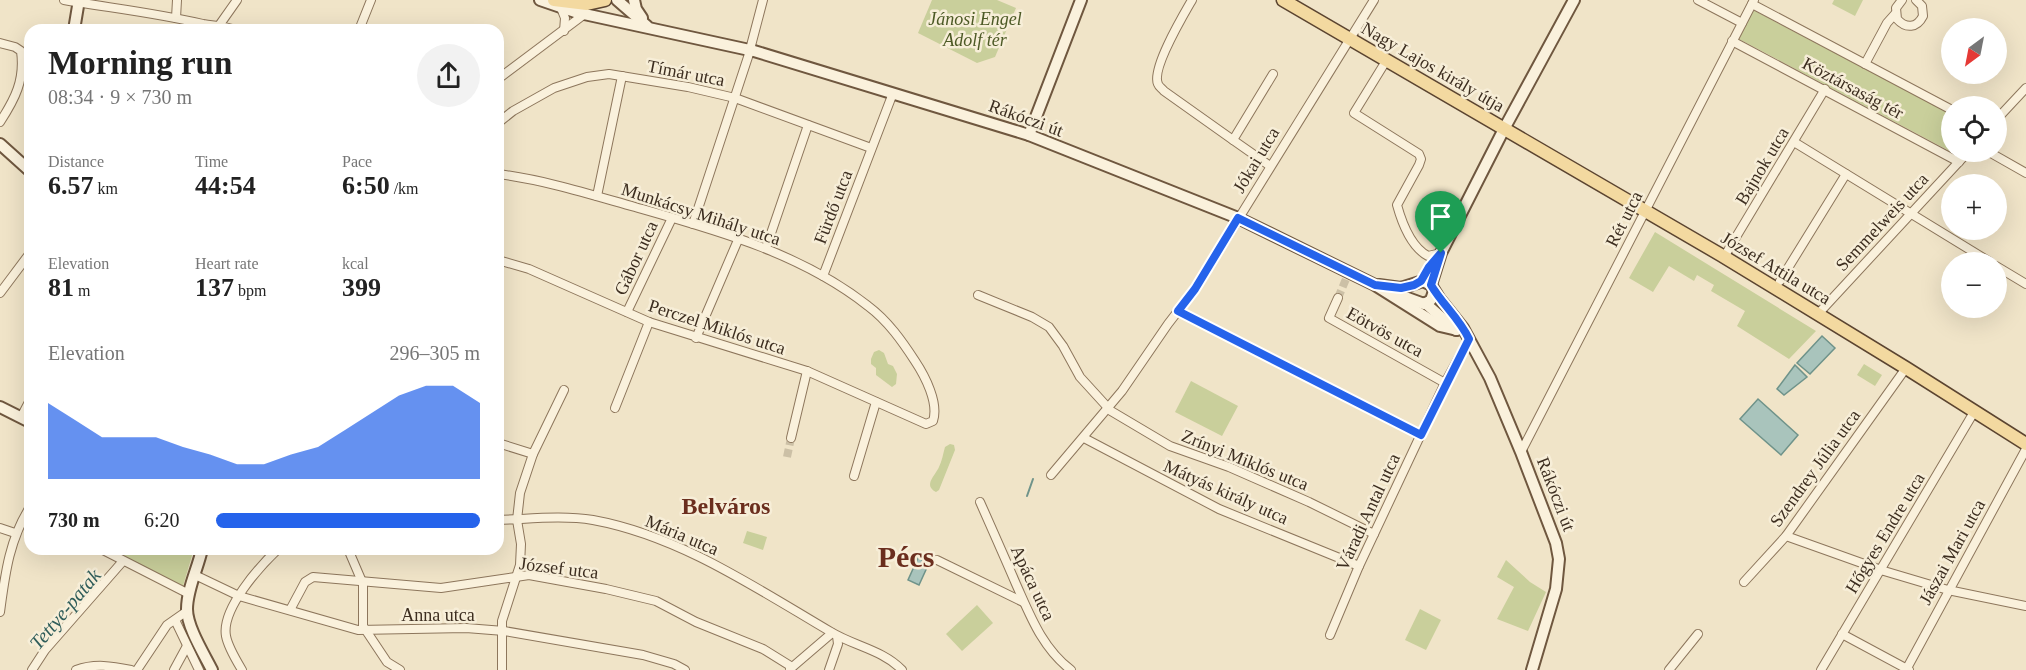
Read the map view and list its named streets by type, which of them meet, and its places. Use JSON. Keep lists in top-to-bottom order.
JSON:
{
  "streets": {
    "main road": ["Nagy Lajos király útja", "Rákóczi út", "József Attila utca"],
    "street": [
      "Tímár utca",
      "Köztársaság tér",
      "Jókai utca",
      "Bajnok utca",
      "Fürdő utca",
      "Munkácsy Mihály utca",
      "Rét utca",
      "Semmelweis utca",
      "Gábor utca",
      "Perczel Miklós utca",
      "Eötvös utca",
      "Zrínyi Miklós utca",
      "Szendrey Júlia utca",
      "Mátyás király utca",
      "Váradi Antal utca",
      "Hőgyes Endre utca",
      "Mária utca",
      "Jászai Mari utca",
      "József utca",
      "Apáca utca",
      "Anna utca"
    ]
  },
  "crossings": [
    ["Nagy Lajos király útja", "Jókai utca"],
    ["Nagy Lajos király útja", "József Attila utca"],
    ["Tímár utca", "Fürdő utca"],
    ["Köztársaság tér", "Bajnok utca"],
    ["Köztársaság tér", "Rét utca"],
    ["Rákóczi út", "Jókai utca"],
    ["Rákóczi út", "Fürdő utca"],
    ["Rákóczi út", "Rét utca"],
    ["Rákóczi út", "Váradi Antal utca"],
    ["Jókai utca", "Zrínyi Miklós utca"],
    ["Jókai utca", "Mátyás király utca"],
    ["Bajnok utca", "József Attila utca"],
    ["Fürdő utca", "Munkácsy Mihály utca"],
    ["Munkácsy Mihály utca", "Gábor utca"],
    ["Munkácsy Mihály utca", "Perczel Miklós utca"],
    ["Rét utca", "József Attila utca"],
    ["Semmelweis utca", "József Attila utca"],
    ["Gábor utca", "Perczel Miklós utca"],
    ["József Attila utca", "Szendrey Júlia utca"],
    ["József Attila utca", "Hőgyes Endre utca"],
    ["Eötvös utca", "Váradi Antal utca"],
    ["Zrínyi Miklós utca", "Váradi Antal utca"],
    ["Mátyás király utca", "Váradi Antal utca"],
    ["József utca", "Anna utca"]
  ],
  "districts": ["Belváros", "Pécs"],
  "water": ["Tettye-patak"],
  "parks": ["Jánosi Engel Adolf tér"],
  "north": "bottom left",
  "page": {
    "map_buttons": ["+", "−"],
    "heading": ["Morning run", "08:34 · 9 × 730 m"],
    "stats": [
      ["Distance", "6.57 km"],
      ["Time", "44:54"],
      ["Pace", "6:50 /km"],
      ["Elevation", "81 m"],
      ["Heart rate", "137 bpm"],
      ["kcal", "399"]
    ],
    "chart": ["Elevation", "296–305 m"],
    "list": [
      {
        "name": "730 m",
        "note": "6:20"
      }
    ]
  }
}
